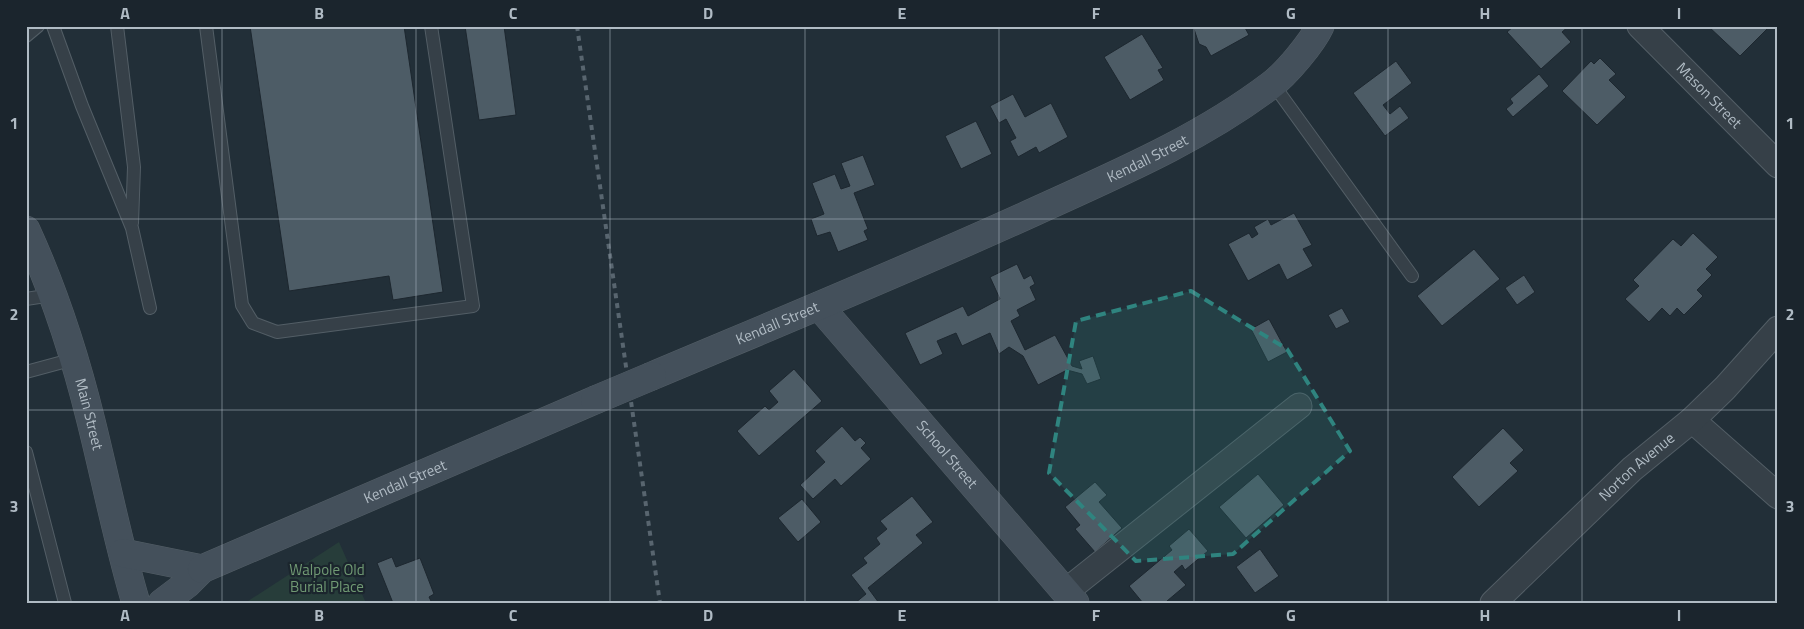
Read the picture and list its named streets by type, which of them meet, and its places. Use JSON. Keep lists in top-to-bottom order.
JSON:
{
  "streets": {
    "street": [
      "Mason Street",
      "Kendall Street",
      "Main Street",
      "School Street",
      "Norton Avenue"
    ]
  },
  "crossings": [
    ["Kendall Street", "School Street"]
  ],
  "parks": ["Walpole Old Burial Place"],
  "grid": {
    "columns": [
      "A",
      "B",
      "C",
      "D",
      "E",
      "F",
      "G",
      "H",
      "I"
    ],
    "rows": ["1", "2", "3"]
  }
}
